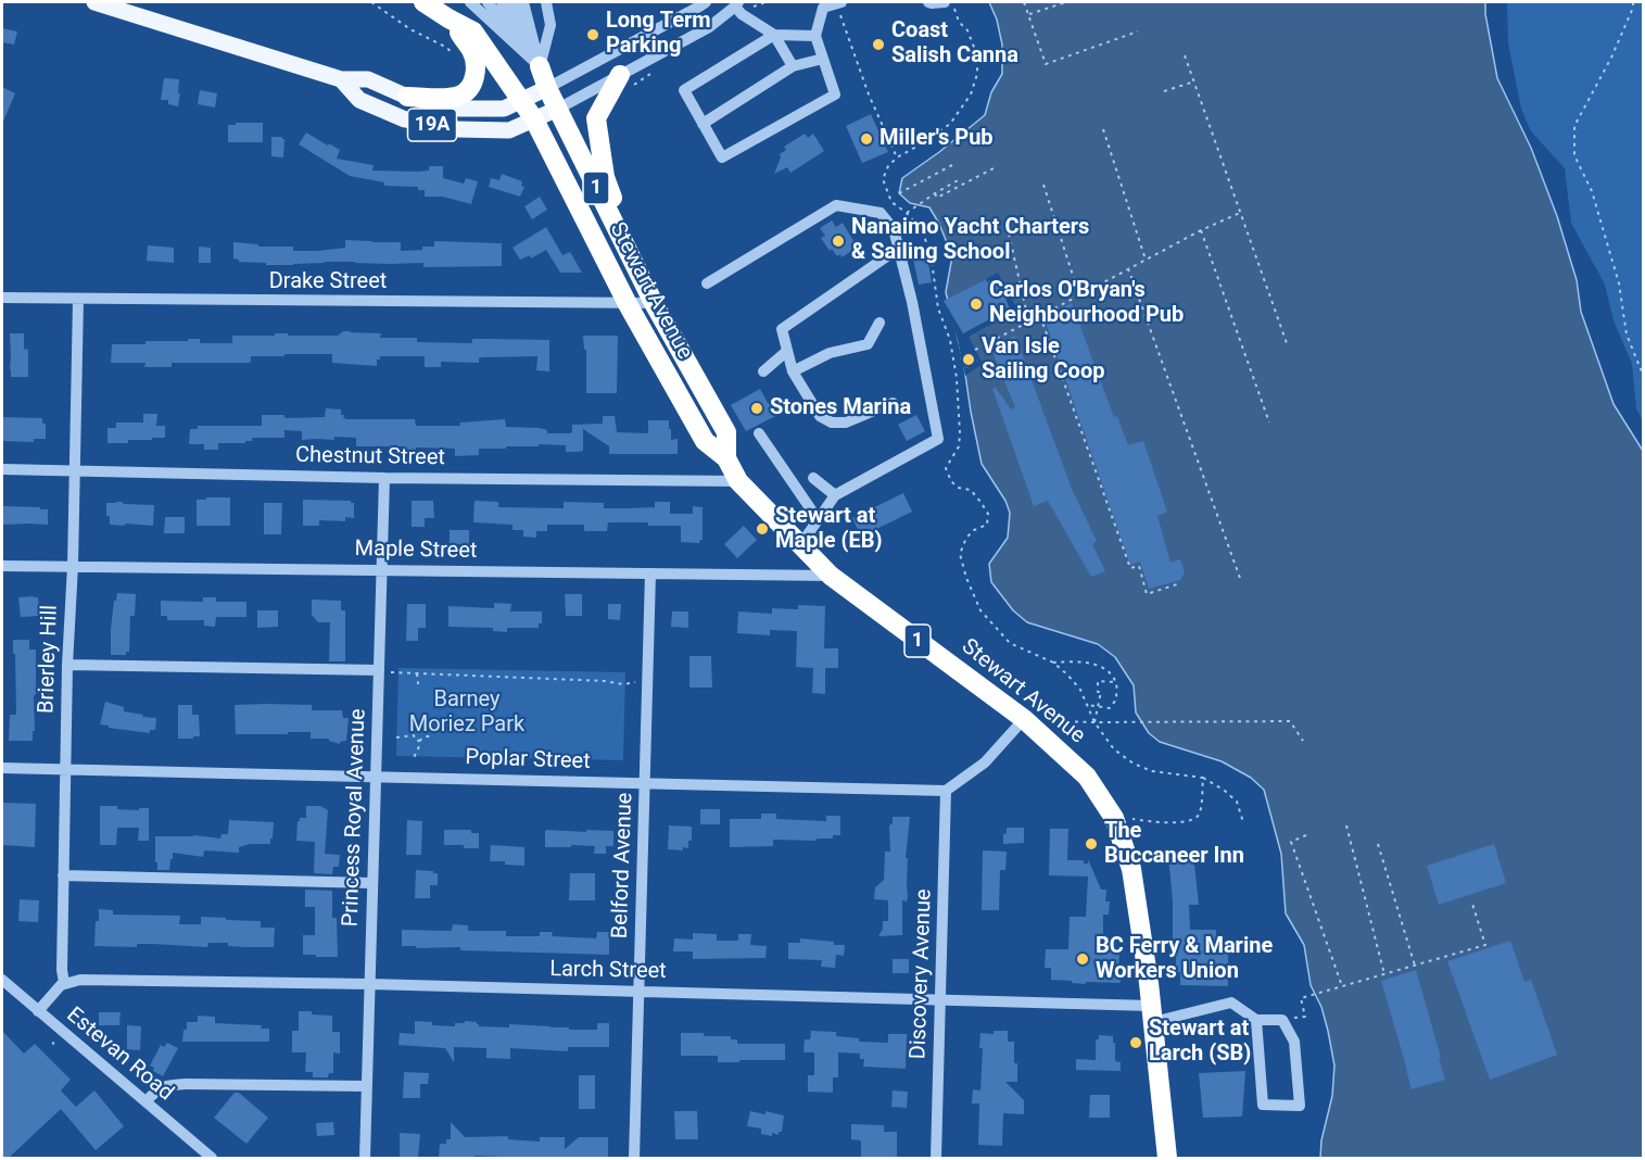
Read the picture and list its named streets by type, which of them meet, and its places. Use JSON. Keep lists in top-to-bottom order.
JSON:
{
  "streets": {
    "highway": ["1", "Stewart Avenue"],
    "main road": ["19A"],
    "street": [
      "Drake Street",
      "Chestnut Street",
      "Maple Street",
      "Brierley Hill",
      "Poplar Street",
      "Princess Royal Avenue",
      "Belford Avenue",
      "Larch Street",
      "Discovery Avenue",
      "Estevan Road"
    ]
  },
  "crossings": [
    ["19A", "Stewart Avenue"],
    ["1", "Stewart Avenue"],
    ["Drake Street", "Stewart Avenue"],
    ["Drake Street", "Brierley Hill"],
    ["Stewart Avenue", "Chestnut Street"],
    ["Stewart Avenue", "Maple Street"],
    ["Stewart Avenue", "Larch Street"],
    ["Chestnut Street", "Brierley Hill"],
    ["Chestnut Street", "Princess Royal Avenue"],
    ["Maple Street", "Brierley Hill"],
    ["Maple Street", "Princess Royal Avenue"],
    ["Maple Street", "Belford Avenue"],
    ["Brierley Hill", "Poplar Street"],
    ["Brierley Hill", "Larch Street"],
    ["Poplar Street", "Princess Royal Avenue"],
    ["Poplar Street", "Belford Avenue"],
    ["Poplar Street", "Discovery Avenue"],
    ["Princess Royal Avenue", "Larch Street"],
    ["Belford Avenue", "Larch Street"],
    ["Larch Street", "Discovery Avenue"]
  ],
  "parks": ["Barney Moriez Park"],
  "places": [
    "Long Term Parking",
    "Coast Salish Canna",
    "Miller's Pub",
    "Nanaimo Yacht Charters & Sailing School",
    "Carlos O'Bryan's Neighbourhood Pub",
    "Van Isle Sailing Coop",
    "Stones Marina",
    "Stewart at Maple (EB)",
    "The Buccaneer Inn",
    "BC Ferry & Marine Workers Union",
    "Stewart at Larch (SB)"
  ]
}
